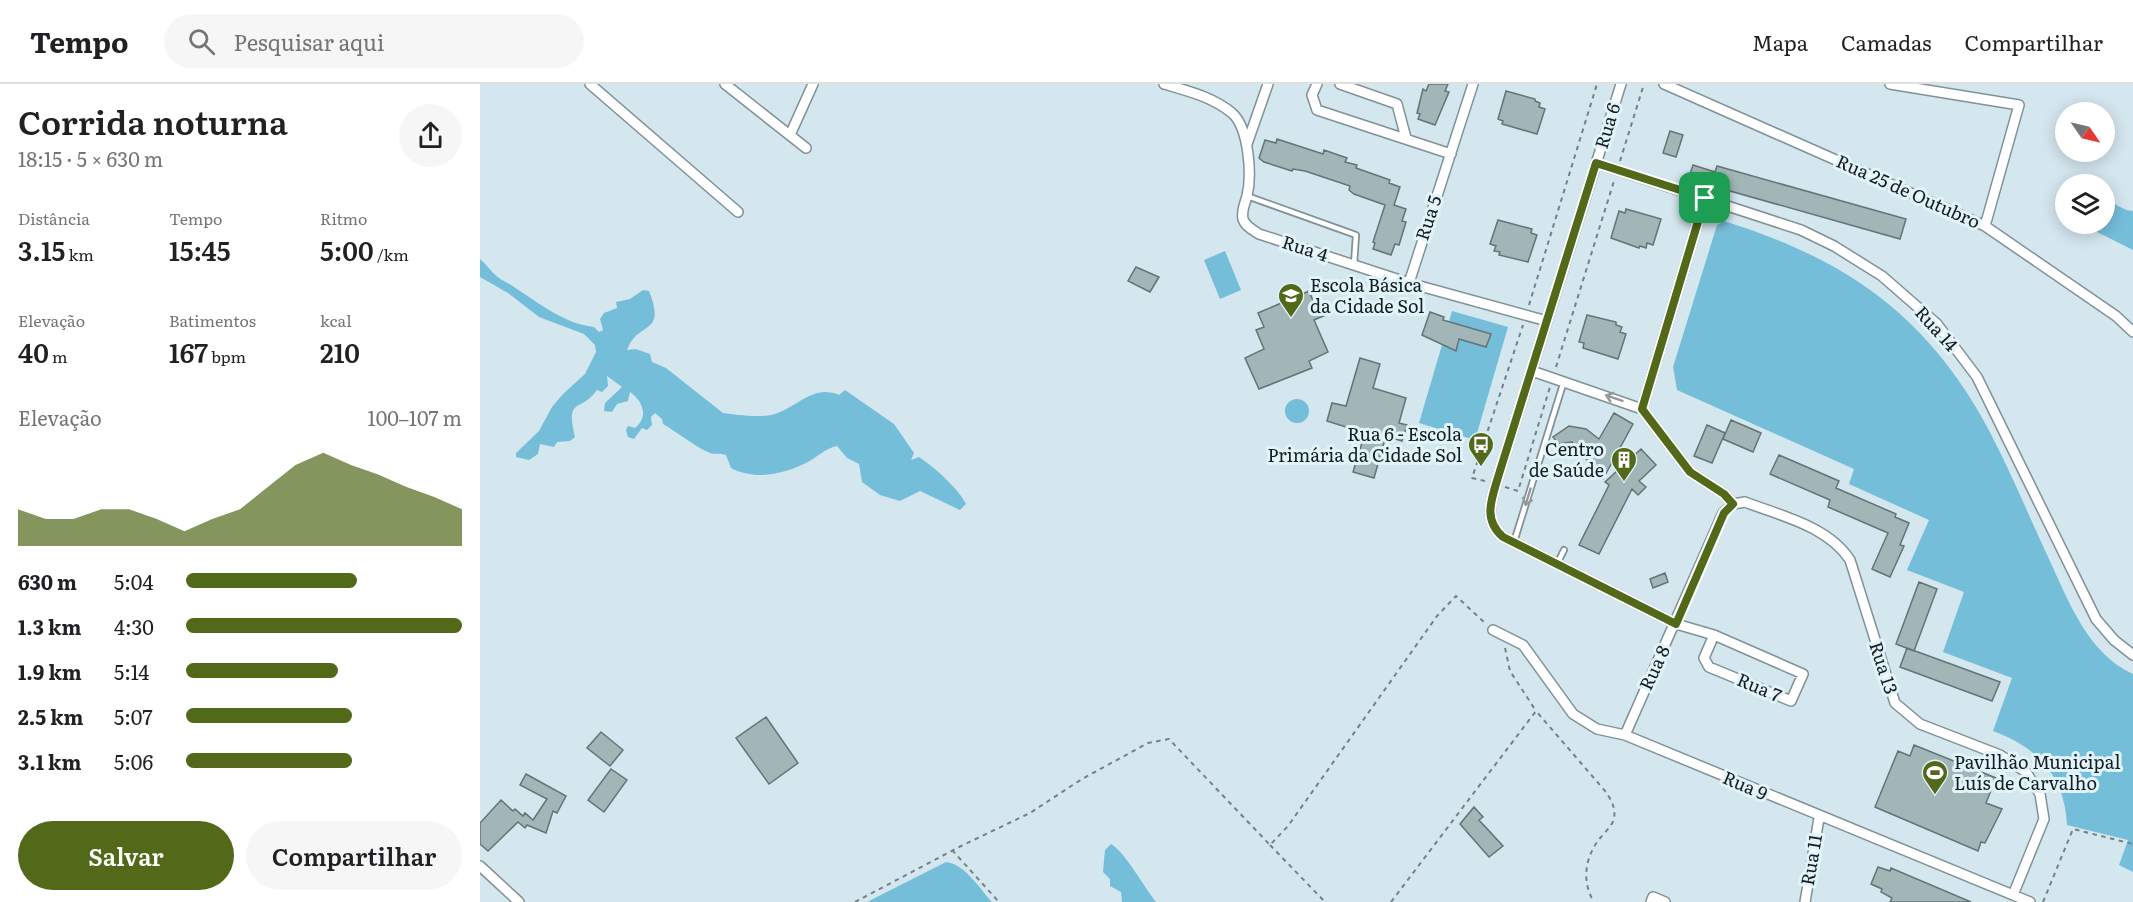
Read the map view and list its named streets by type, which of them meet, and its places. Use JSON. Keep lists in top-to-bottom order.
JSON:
{
  "streets": {
    "street": [
      "Rua 6",
      "Rua 25 de Outubro",
      "Rua 5",
      "Rua 4",
      "Rua 14",
      "Rua 8",
      "Rua 13",
      "Rua 7",
      "Rua 9",
      "Rua 11"
    ]
  },
  "crossings": [
    ["Rua 6", "Rua 4"],
    ["Rua 6", "Rua 14"],
    ["Rua 6", "Rua 7"],
    ["Rua 5", "Rua 4"],
    ["Rua 8", "Rua 13"],
    ["Rua 8", "Rua 7"],
    ["Rua 8", "Rua 9"],
    ["Rua 13", "Rua 9"],
    ["Rua 9", "Rua 11"]
  ],
  "places": {
    "school or university": ["Escola Básica da Cidade Sol"],
    "bus stop": ["Rua 6 - Escola Primária da Cidade Sol"],
    "building": ["Centro de Saúde"],
    "sports": ["Pavilhão Municipal Luís de Carvalho"]
  },
  "north": "bottom right",
  "page": {
    "header": "Tempo",
    "search": "Pesquisar aqui",
    "nav": ["Mapa", "Camadas", "Compartilhar"],
    "heading": ["Corrida noturna", "18:15 · 5 × 630 m"],
    "stats": [
      ["Distância", "3.15 km"],
      ["Tempo", "15:45"],
      ["Ritmo", "5:00 /km"],
      ["Elevação", "40 m"],
      ["Batimentos", "167 bpm"],
      ["kcal", "210"]
    ],
    "chart": ["Elevação", "100–107 m"],
    "list": [
      {
        "name": "630 m",
        "note": "5:04"
      },
      {
        "name": "1.3 km",
        "note": "4:30"
      },
      {
        "name": "1.9 km",
        "note": "5:14"
      },
      {
        "name": "2.5 km",
        "note": "5:07"
      },
      {
        "name": "3.1 km",
        "note": "5:06"
      }
    ],
    "buttons": ["Salvar", "Compartilhar"]
  }
}
